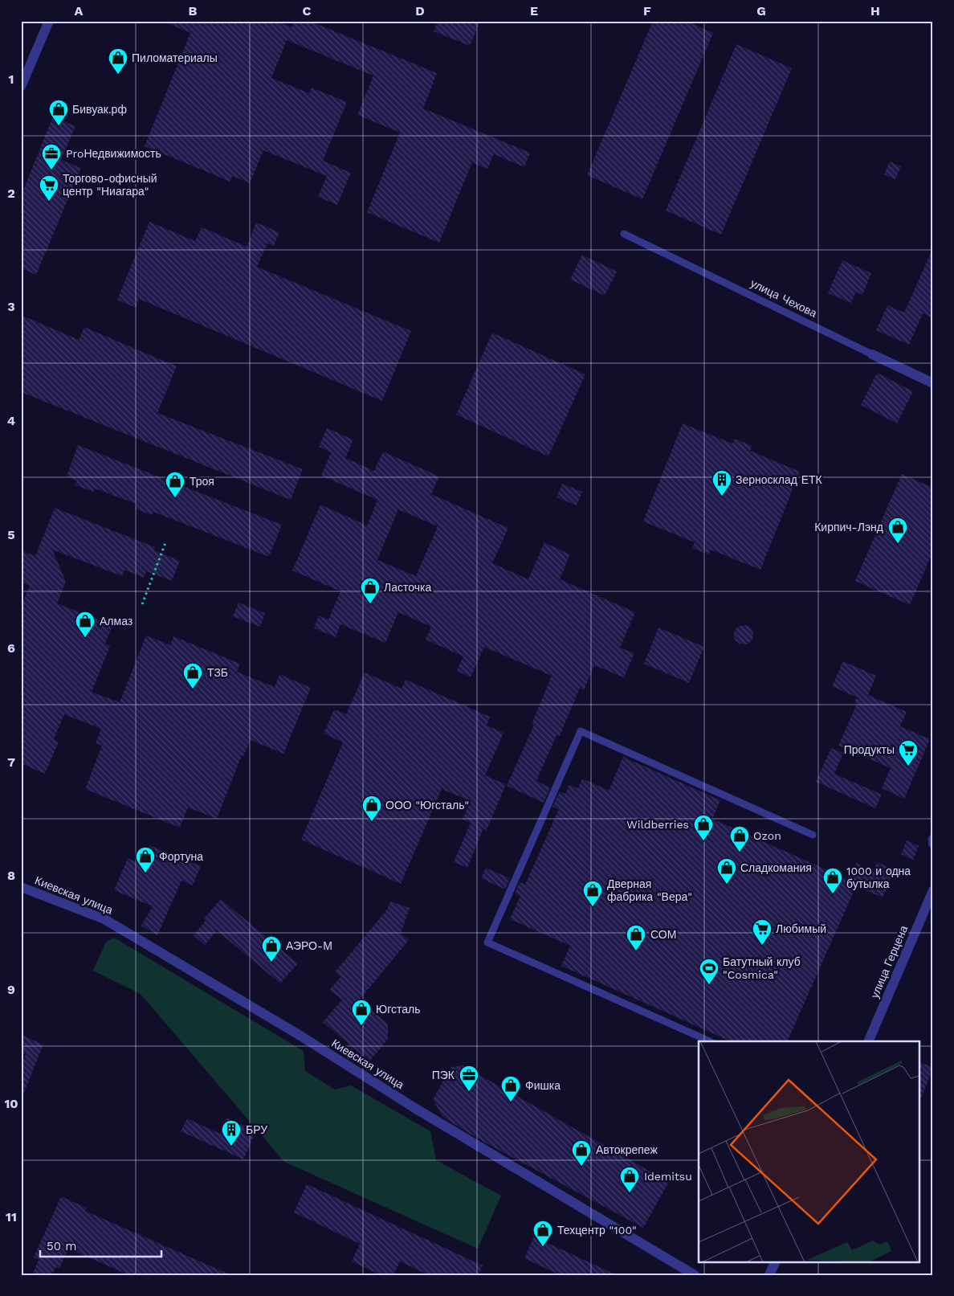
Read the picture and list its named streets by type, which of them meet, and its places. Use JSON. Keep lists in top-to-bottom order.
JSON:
{
  "streets": {
    "street": ["улица Чехова", "Киевская улица", "улица Герцена"]
  },
  "places": {
    "shop": [
      "Пиломатериалы",
      "Бивуак.рф",
      "Троя",
      "Кирпич-Лэнд",
      "Ласточка",
      "Алмаз",
      "ТЗБ",
      "ООО \"Югсталь\"",
      "Wildberries",
      "Ozon",
      "Фортуна",
      "Сладкомания",
      "1000 и одна бутылка",
      "Дверная фабрика \"Вера\"",
      "СОМ",
      "АЭРО-М",
      "Югсталь",
      "Фишка",
      "Автокрепеж",
      "Idemitsu",
      "Техцентр \"100\""
    ],
    "office": ["ProНедвижимость", "ПЭК"],
    "supermarket": ["Торгово-офисный центр \"Ниагара\"", "Продукты", "Любимый"],
    "building": ["Зерносклад ЕТК", "БРУ"],
    "sports": ["Батутный клуб \"Cosmica\""]
  },
  "scale_bar": "50 m",
  "grid": {
    "columns": [
      "A",
      "B",
      "C",
      "D",
      "E",
      "F",
      "G",
      "H"
    ],
    "rows": [
      "1",
      "2",
      "3",
      "4",
      "5",
      "6",
      "7",
      "8",
      "9",
      "10",
      "11"
    ]
  }
}
